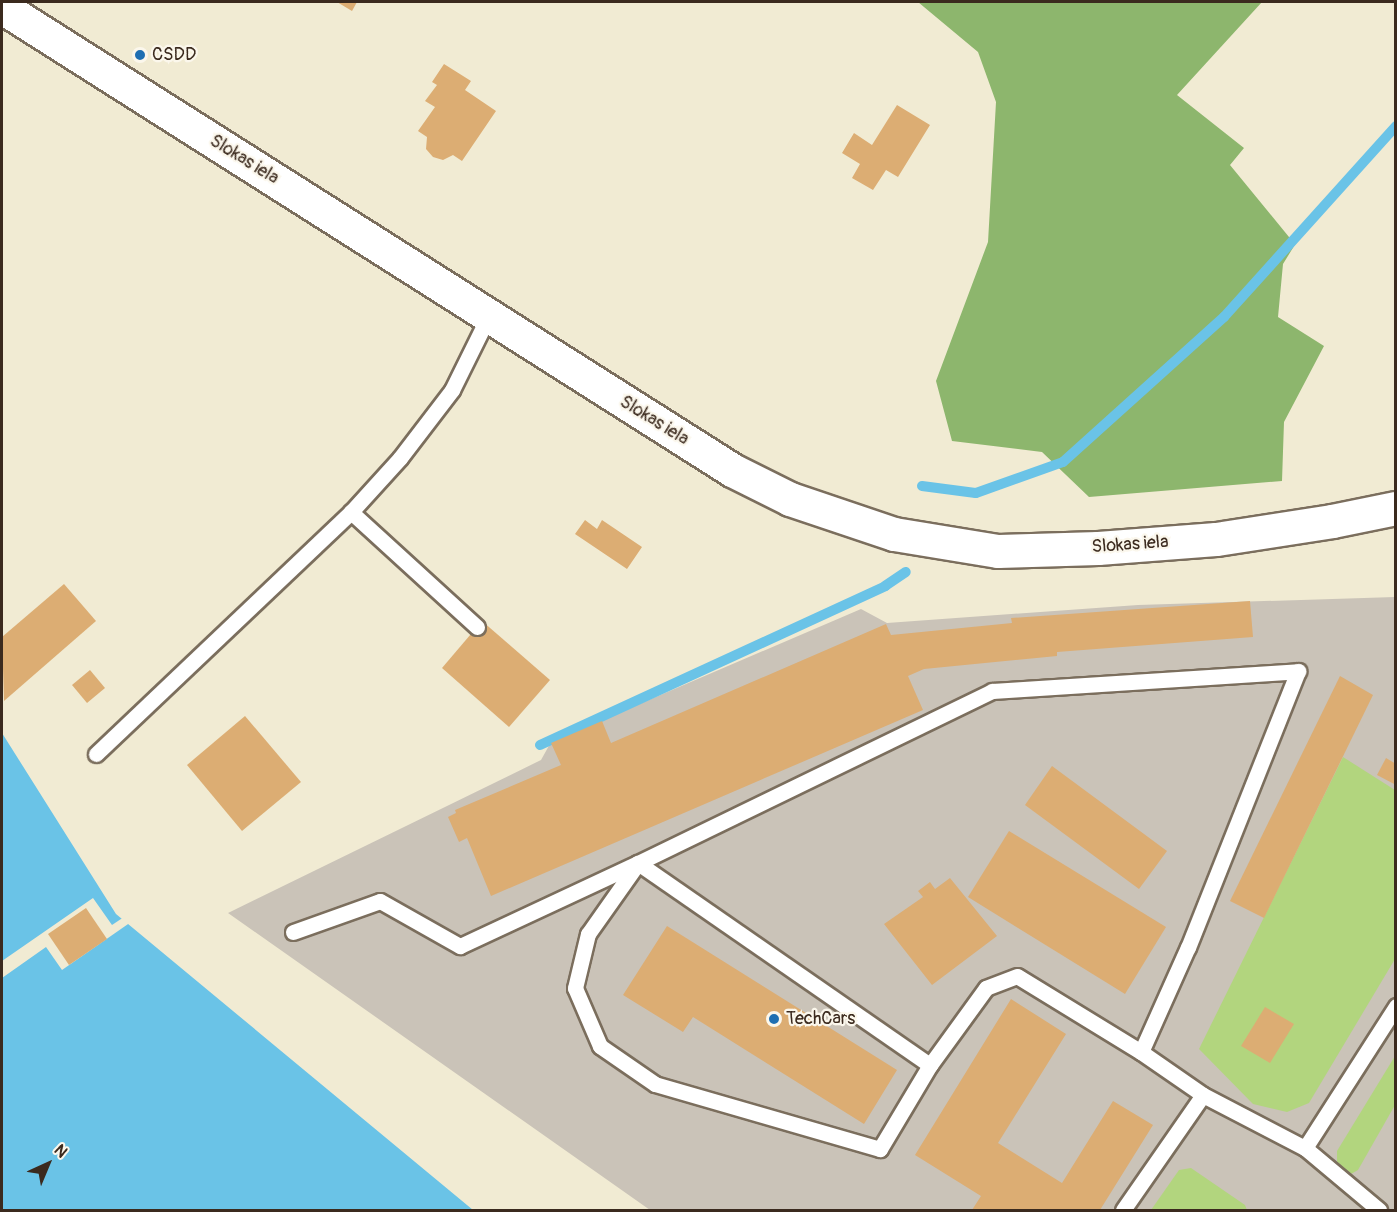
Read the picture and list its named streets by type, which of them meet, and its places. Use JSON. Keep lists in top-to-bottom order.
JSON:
{
  "streets": {
    "main road": ["Slokas iela"]
  },
  "places": ["CSDD", "TechCars"],
  "north": "top right"
}
